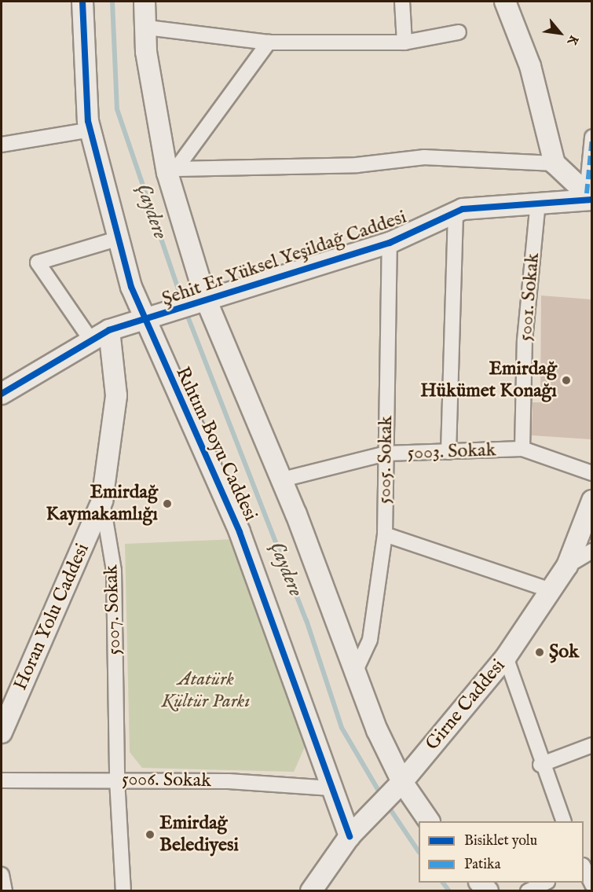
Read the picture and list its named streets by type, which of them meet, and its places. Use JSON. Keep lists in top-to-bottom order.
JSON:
{
  "streets": {
    "street": [
      "Şehit Er Yüksel Yeşildağ Caddesi",
      "5001. Sokak",
      "Rıhtım Boyu Caddesi",
      "5003. Sokak",
      "5005. Sokak",
      "5007. Sokak",
      "Horan Yolu Caddesi",
      "Girne Caddesi",
      "5006. Sokak"
    ]
  },
  "crossings": [
    ["Şehit Er Yüksel Yeşildağ Caddesi", "5001. Sokak"],
    ["Şehit Er Yüksel Yeşildağ Caddesi", "Rıhtım Boyu Caddesi"],
    ["Şehit Er Yüksel Yeşildağ Caddesi", "5005. Sokak"],
    ["Şehit Er Yüksel Yeşildağ Caddesi", "5007. Sokak"],
    ["5001. Sokak", "5003. Sokak"],
    ["Rıhtım Boyu Caddesi", "Girne Caddesi"],
    ["Rıhtım Boyu Caddesi", "5006. Sokak"],
    ["5003. Sokak", "5005. Sokak"],
    ["5007. Sokak", "Horan Yolu Caddesi"],
    ["5007. Sokak", "5006. Sokak"]
  ],
  "water": ["Çaydere"],
  "parks": ["Atatürk Kültür Parkı"],
  "places": [
    "Emirdağ Hükümet Konağı",
    "Emirdağ Kaymakamlığı",
    "Şok",
    "Emirdağ Belediyesi"
  ],
  "legend": ["Bisiklet yolu", "Patika"],
  "north": "bottom right"
}
